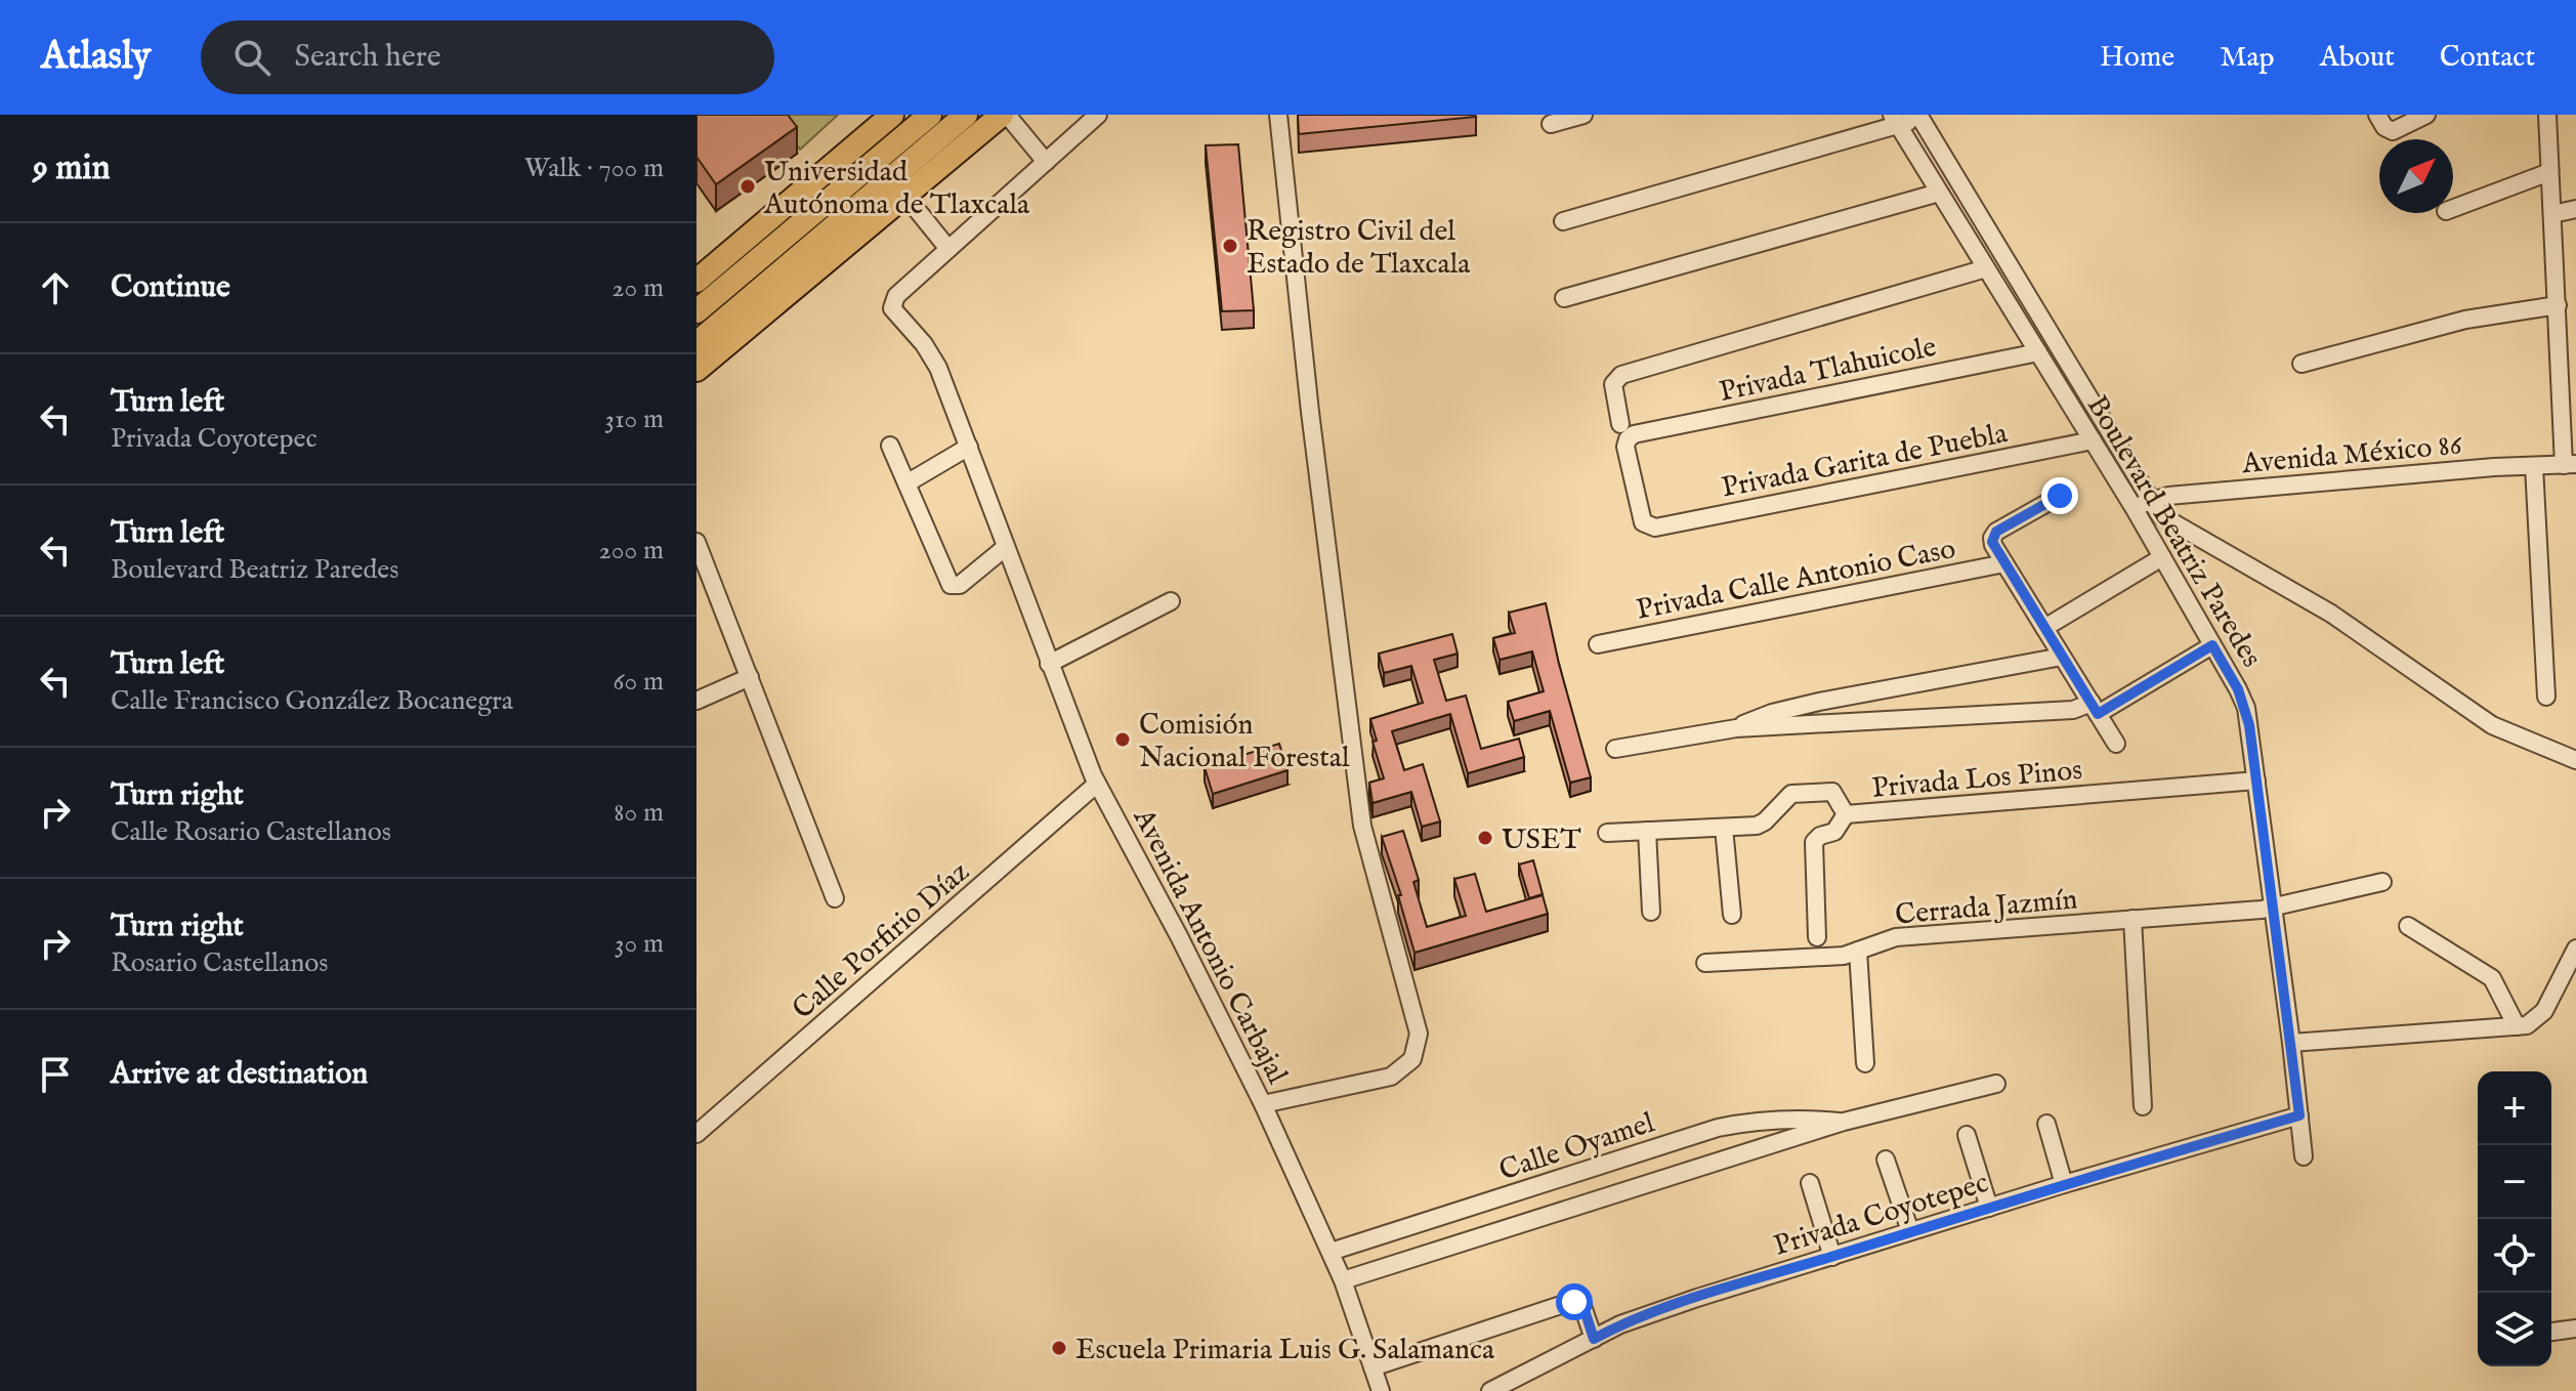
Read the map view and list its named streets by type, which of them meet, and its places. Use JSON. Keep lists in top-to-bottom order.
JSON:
{
  "streets": {
    "street": [
      "Privada Tlahuicole",
      "Avenida México 86",
      "Privada Garita de Puebla",
      "Boulevard Beatriz Paredes",
      "Privada Calle Antonio Caso",
      "Privada Los Pinos",
      "Cerrada Jazmín",
      "Calle Porfirio Díaz",
      "Avenida Antonio Carbajal",
      "Calle Oyamel",
      "Privada Coyotepec"
    ]
  },
  "crossings": [
    ["Privada Tlahuicole", "Privada Garita de Puebla"],
    ["Privada Tlahuicole", "Boulevard Beatriz Paredes"],
    ["Avenida México 86", "Boulevard Beatriz Paredes"],
    ["Privada Garita de Puebla", "Boulevard Beatriz Paredes"],
    ["Boulevard Beatriz Paredes", "Privada Los Pinos"],
    ["Boulevard Beatriz Paredes", "Cerrada Jazmín"],
    ["Boulevard Beatriz Paredes", "Privada Coyotepec"],
    ["Calle Porfirio Díaz", "Avenida Antonio Carbajal"],
    ["Avenida Antonio Carbajal", "Calle Oyamel"]
  ],
  "places": [
    "Universidad Autónoma de Tlaxcala",
    "Registro Civil del Estado de Tlaxcala",
    "Comisión Nacional Forestal",
    "USET",
    "Escuela Primaria Luis G. Salamanca"
  ],
  "north": "top right",
  "page": {
    "header": "Atlasly",
    "search": "Search here",
    "nav": [
      "Home",
      "Map",
      "About",
      "Contact"
    ],
    "heading": ["9 min", "Walk · 700 m"],
    "list": [
      ["Continue", "20 m"],
      ["Turn left", "Privada Coyotepec", "310 m"],
      ["Turn left", "Boulevard Beatriz Paredes", "200 m"],
      ["Turn left", "Calle Francisco González Bocanegra", "60 m"],
      ["Turn right", "Calle Rosario Castellanos", "80 m"],
      ["Turn right", "Rosario Castellanos", "30 m"],
      "Arrive at destination"
    ],
    "map_buttons": ["+", "−"]
  }
}
